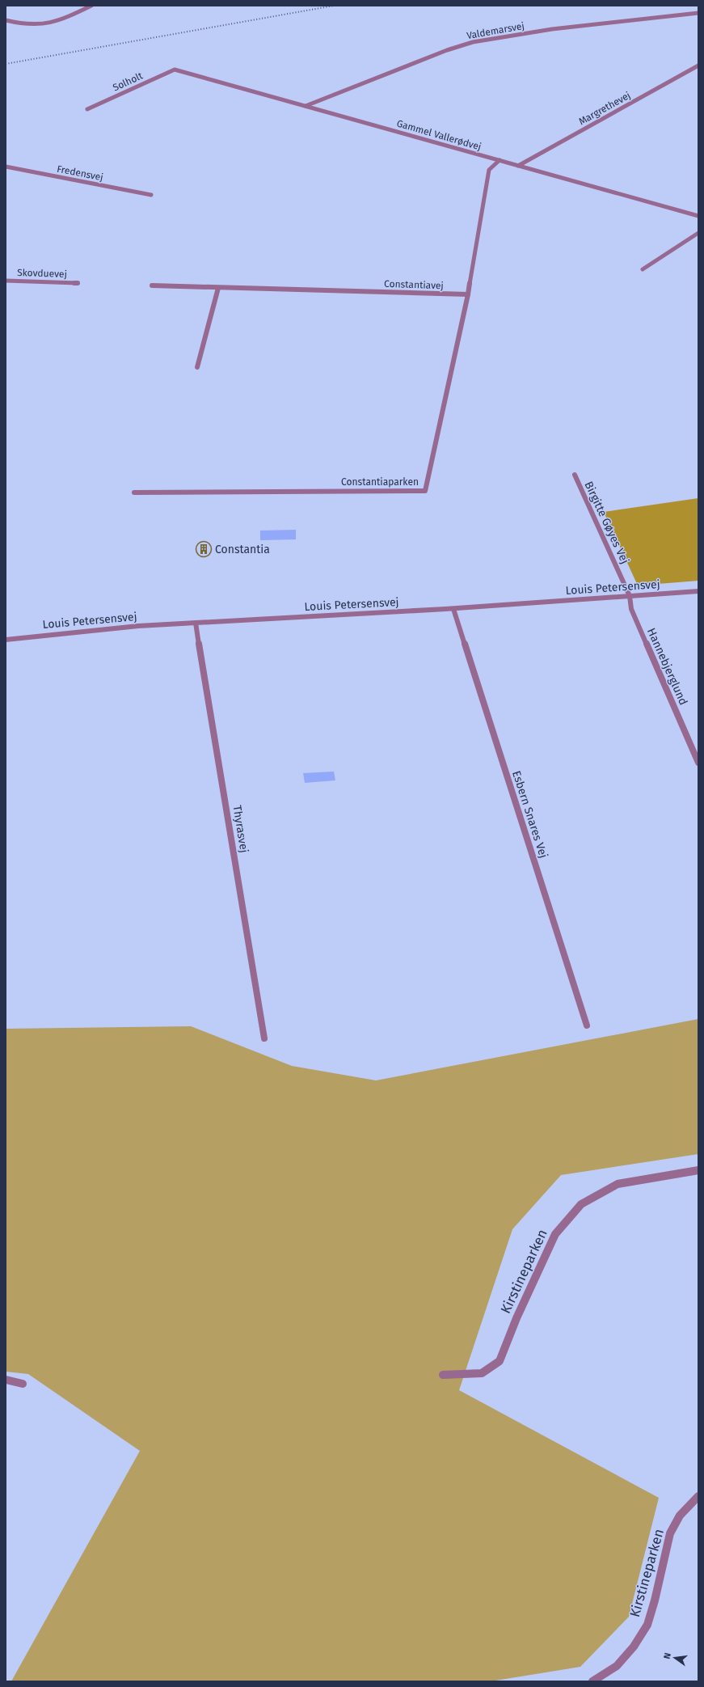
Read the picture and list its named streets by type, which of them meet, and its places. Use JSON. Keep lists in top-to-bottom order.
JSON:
{
  "streets": {
    "street": [
      "Valdemarsvej",
      "Solholt",
      "Margrethevej",
      "Gammel Vallerødvej",
      "Fredensvej",
      "Skovduevej",
      "Constantiavej",
      "Constantiaparken",
      "Birgitte Gøyes Vej",
      "Louis Petersensvej",
      "Hannebjerglund",
      "Esbern Snares Vej",
      "Thyrasvej",
      "Kirstineparken"
    ]
  },
  "crossings": [
    ["Valdemarsvej", "Gammel Vallerødvej"],
    ["Solholt", "Gammel Vallerødvej"],
    ["Margrethevej", "Gammel Vallerødvej"],
    ["Constantiavej", "Constantiaparken"],
    ["Birgitte Gøyes Vej", "Louis Petersensvej"],
    ["Birgitte Gøyes Vej", "Hannebjerglund"],
    ["Louis Petersensvej", "Hannebjerglund"],
    ["Louis Petersensvej", "Esbern Snares Vej"],
    ["Louis Petersensvej", "Thyrasvej"]
  ],
  "places": {
    "building": ["Constantia"]
  },
  "north": "left"
}
